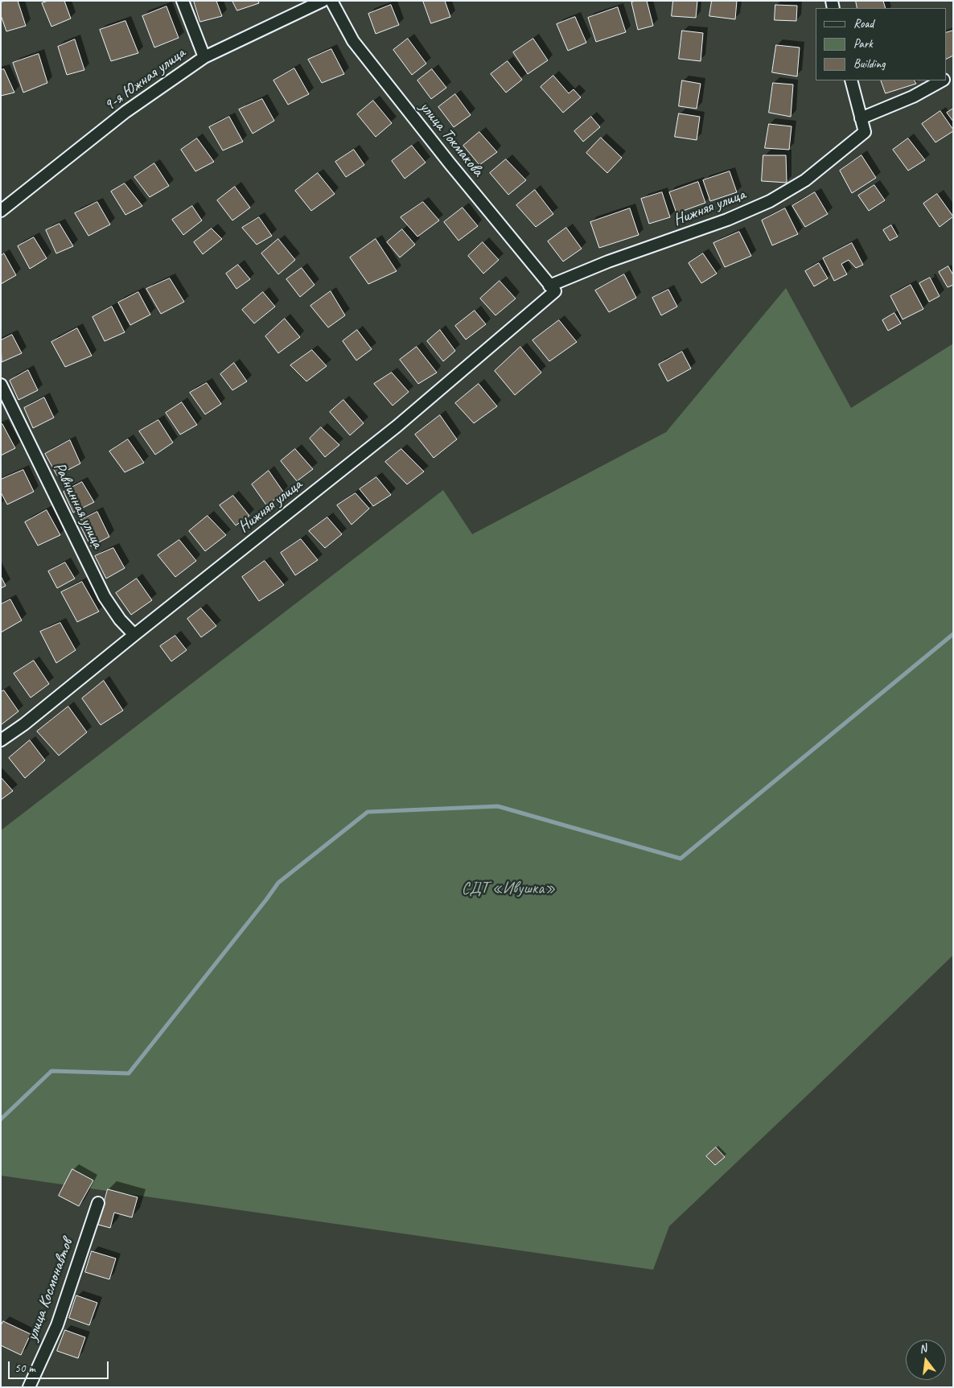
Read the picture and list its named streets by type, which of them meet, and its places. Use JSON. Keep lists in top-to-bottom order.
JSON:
{
  "streets": {
    "street": [
      "9-я Южная улица",
      "улица Токмакова",
      "Нижняя улица",
      "Равнинная улица",
      "улица Космонавтов"
    ]
  },
  "crossings": [
    ["улица Токмакова", "Нижняя улица"],
    ["Нижняя улица", "Равнинная улица"]
  ],
  "parks": ["СДТ «Ивушка»"],
  "legend": ["Road", "Park", "Building"],
  "scale_bar": "50 m",
  "north": "top"
}
